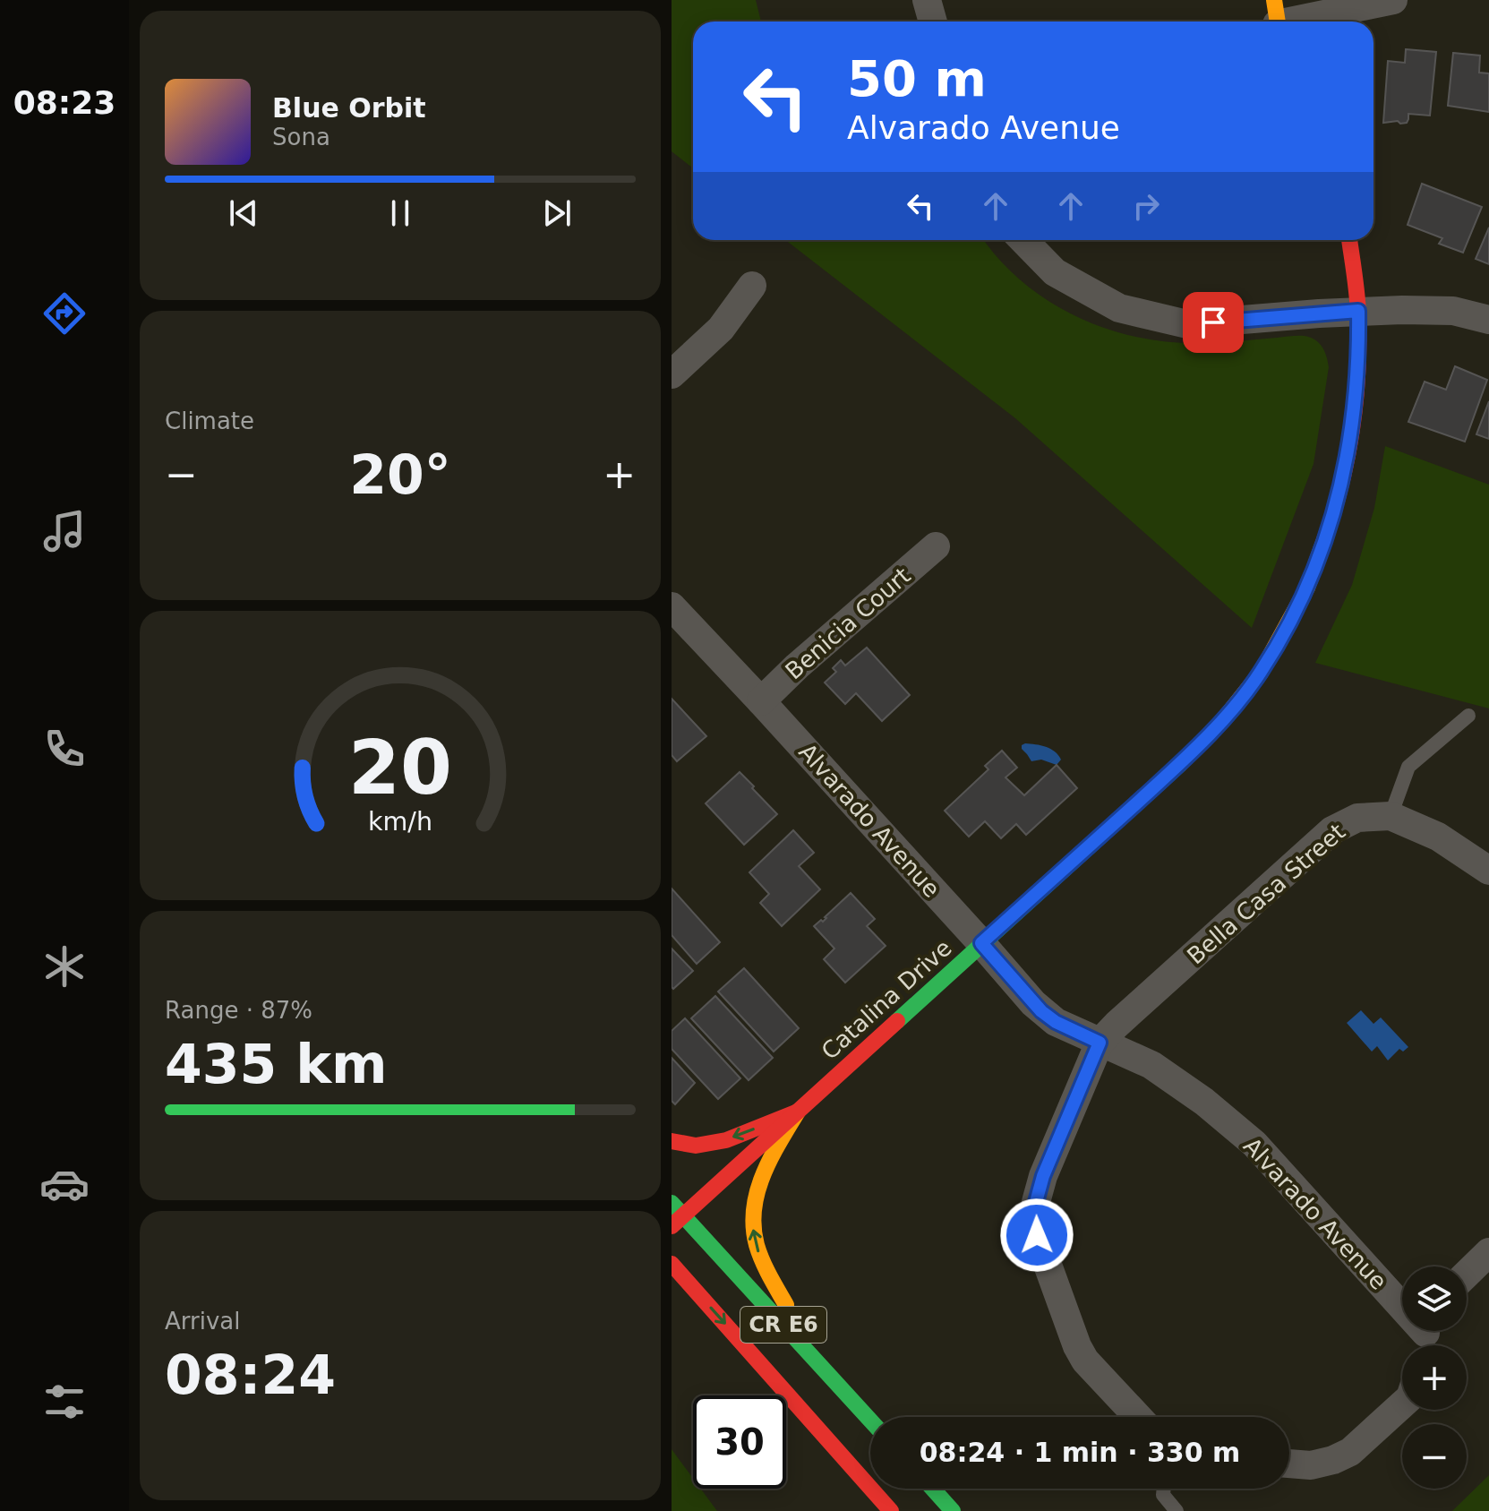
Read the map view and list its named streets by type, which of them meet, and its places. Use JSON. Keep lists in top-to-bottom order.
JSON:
{
  "streets": {
    "street": [
      "Benicia Court",
      "Alvarado Avenue",
      "Bella Casa Street",
      "Catalina Drive",
      "CR E6"
    ]
  },
  "crossings": [
    ["Benicia Court", "Alvarado Avenue"],
    ["Alvarado Avenue", "Bella Casa Street"],
    ["Alvarado Avenue", "Catalina Drive"],
    ["Catalina Drive", "CR E6"]
  ],
  "page": {
    "tabs": "08:23",
    "turn": ["50 m", "Alvarado Avenue"],
    "song": ["Blue Orbit", "Sona"],
    "tile": [
      "Climate",
      ["Range · 87%", "435 km"],
      ["Arrival", "08:24"]
    ],
    "heat": ["−", "20°", "+"],
    "map_buttons": ["+", "−"],
    "limit": "30",
    "trip": "08:24 · 1 min · 330 m",
    "gauge": ["20", "km/h"]
  }
}
